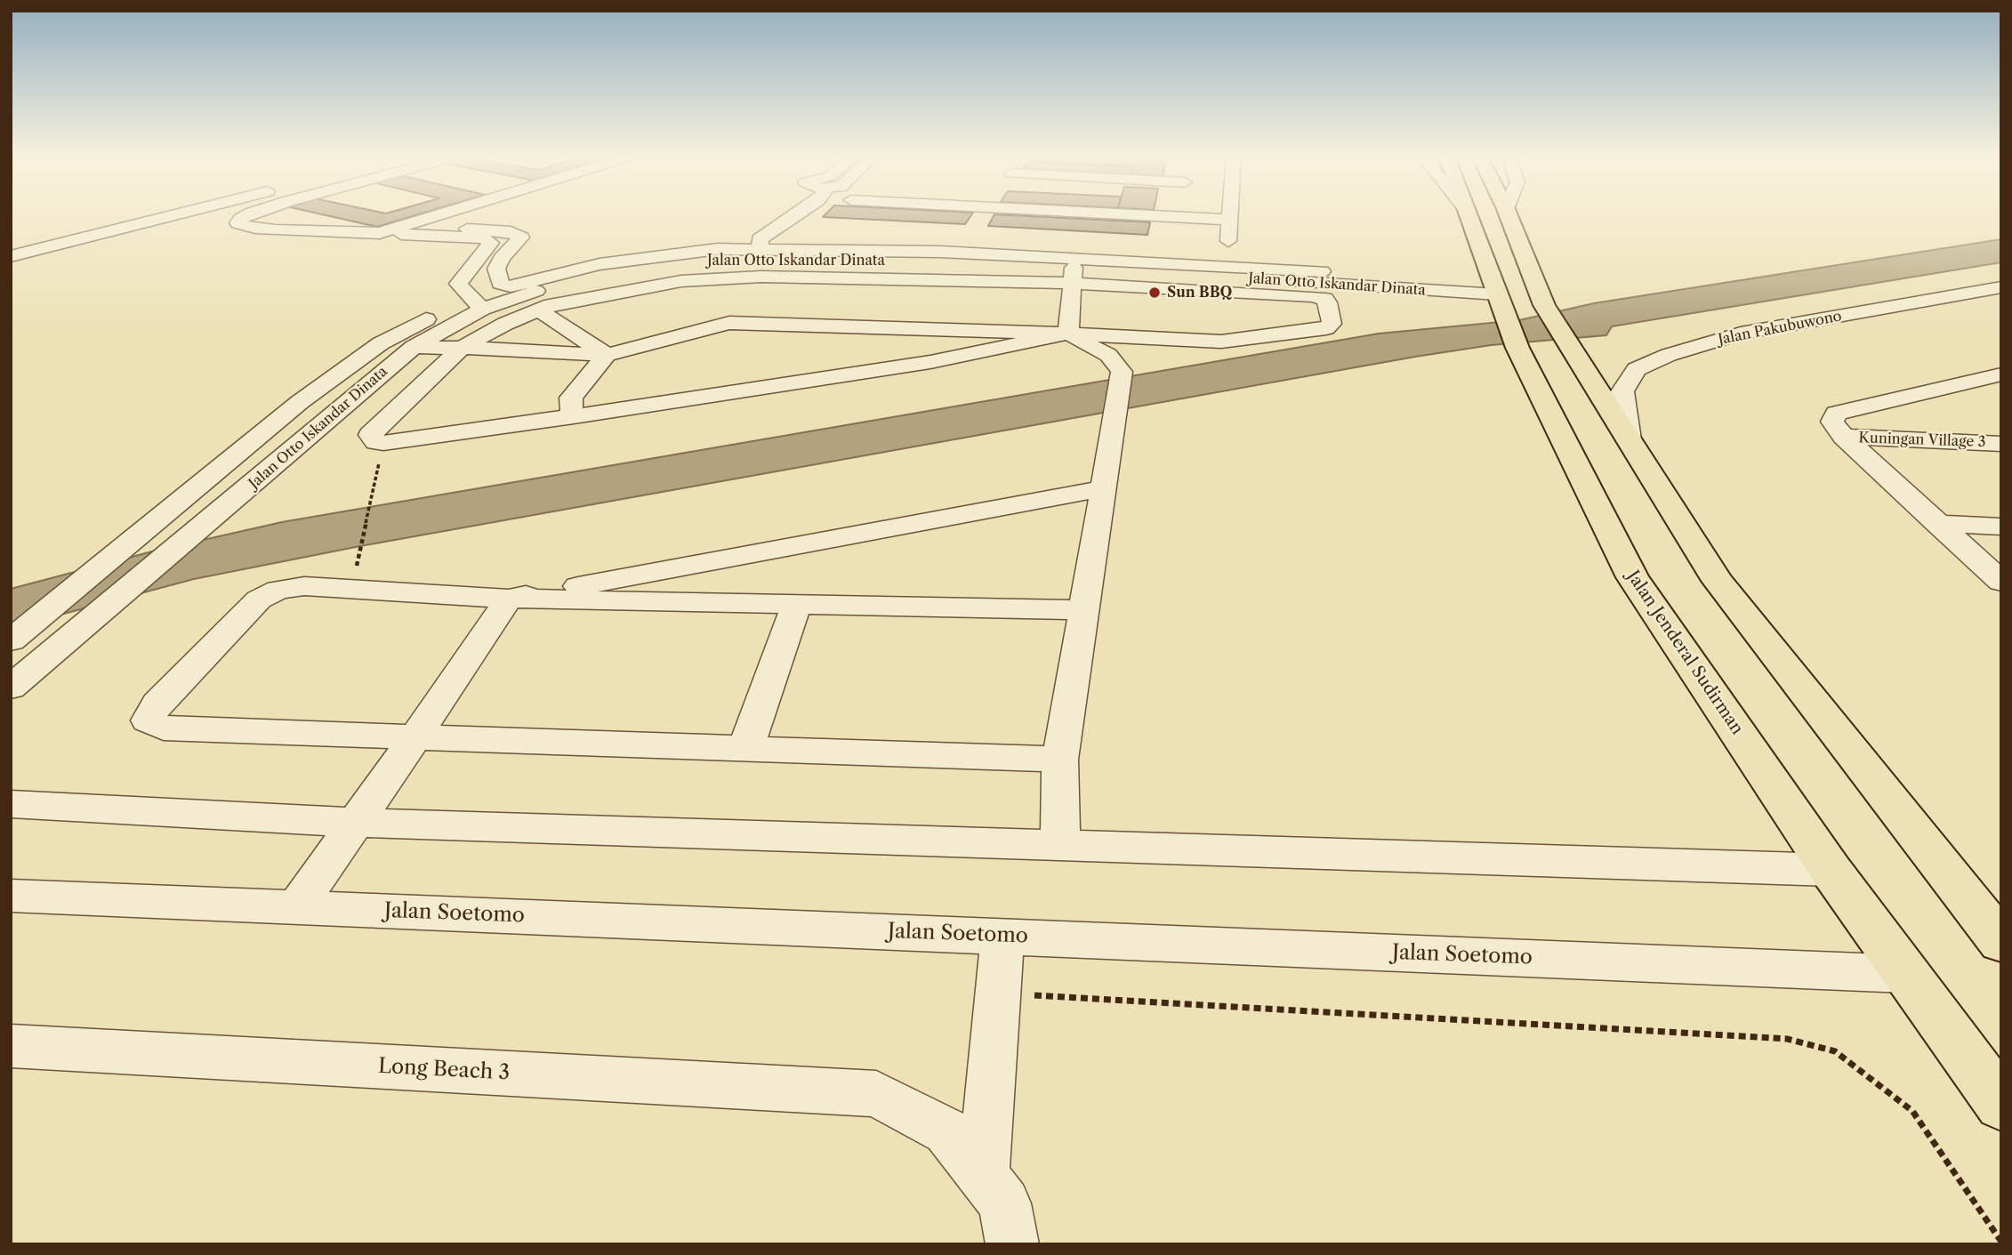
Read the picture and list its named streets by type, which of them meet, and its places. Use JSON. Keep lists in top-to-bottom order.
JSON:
{
  "streets": {
    "main road": ["Jalan Jenderal Sudirman"],
    "street": [
      "Jalan Otto Iskandar Dinata",
      "Jalan Pakubuwono",
      "Kuningan Village 3",
      "Jalan Soetomo",
      "Long Beach 3"
    ]
  },
  "crossings": [
    ["Jalan Otto Iskandar Dinata", "Jalan Jenderal Sudirman"],
    ["Jalan Jenderal Sudirman", "Jalan Soetomo"]
  ],
  "places": ["Sun BBQ"]
}
